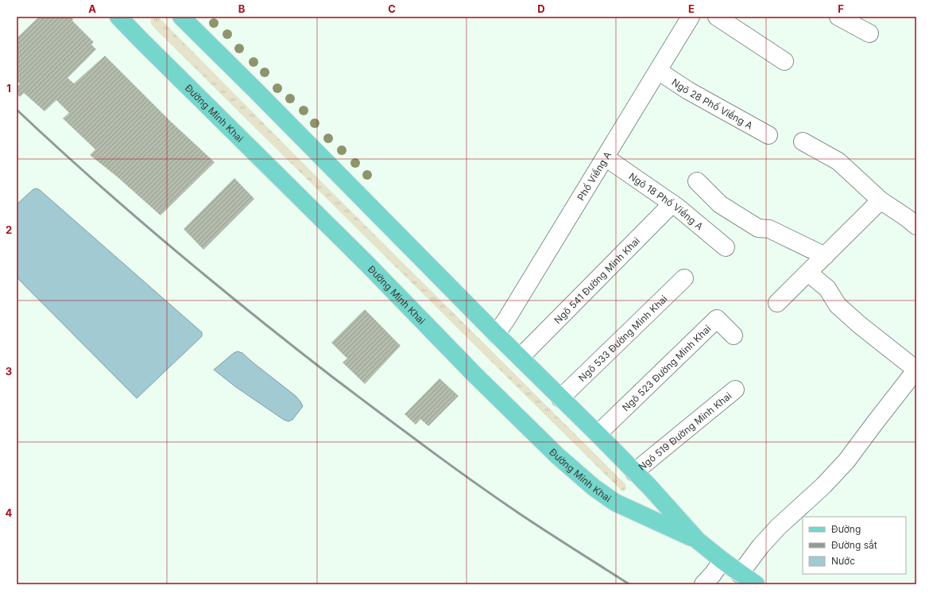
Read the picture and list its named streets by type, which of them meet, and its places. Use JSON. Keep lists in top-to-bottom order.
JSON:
{
  "streets": {
    "main road": ["Đường Minh Khai"],
    "street": [
      "Ngõ 28 Phố Viềng A",
      "Phố Viềng A",
      "Ngõ 18 Phố Viềng A",
      "Ngõ 541 Đường Minh Khai",
      "Ngõ 533 Đường Minh Khai",
      "Ngõ 523 Đường Minh Khai",
      "Ngõ 519 Đường Minh Khai"
    ]
  },
  "crossings": [
    ["Ngõ 28 Phố Viềng A", "Phố Viềng A"],
    ["Đường Minh Khai", "Phố Viềng A"],
    ["Đường Minh Khai", "Ngõ 541 Đường Minh Khai"],
    ["Đường Minh Khai", "Ngõ 533 Đường Minh Khai"],
    ["Đường Minh Khai", "Ngõ 523 Đường Minh Khai"],
    ["Đường Minh Khai", "Ngõ 519 Đường Minh Khai"],
    ["Phố Viềng A", "Ngõ 18 Phố Viềng A"],
    ["Ngõ 18 Phố Viềng A", "Ngõ 541 Đường Minh Khai"]
  ],
  "legend": ["Đường", "Đường sắt", "Nước"],
  "grid": {
    "columns": [
      "A",
      "B",
      "C",
      "D",
      "E",
      "F"
    ],
    "rows": [
      "1",
      "2",
      "3",
      "4"
    ]
  }
}
